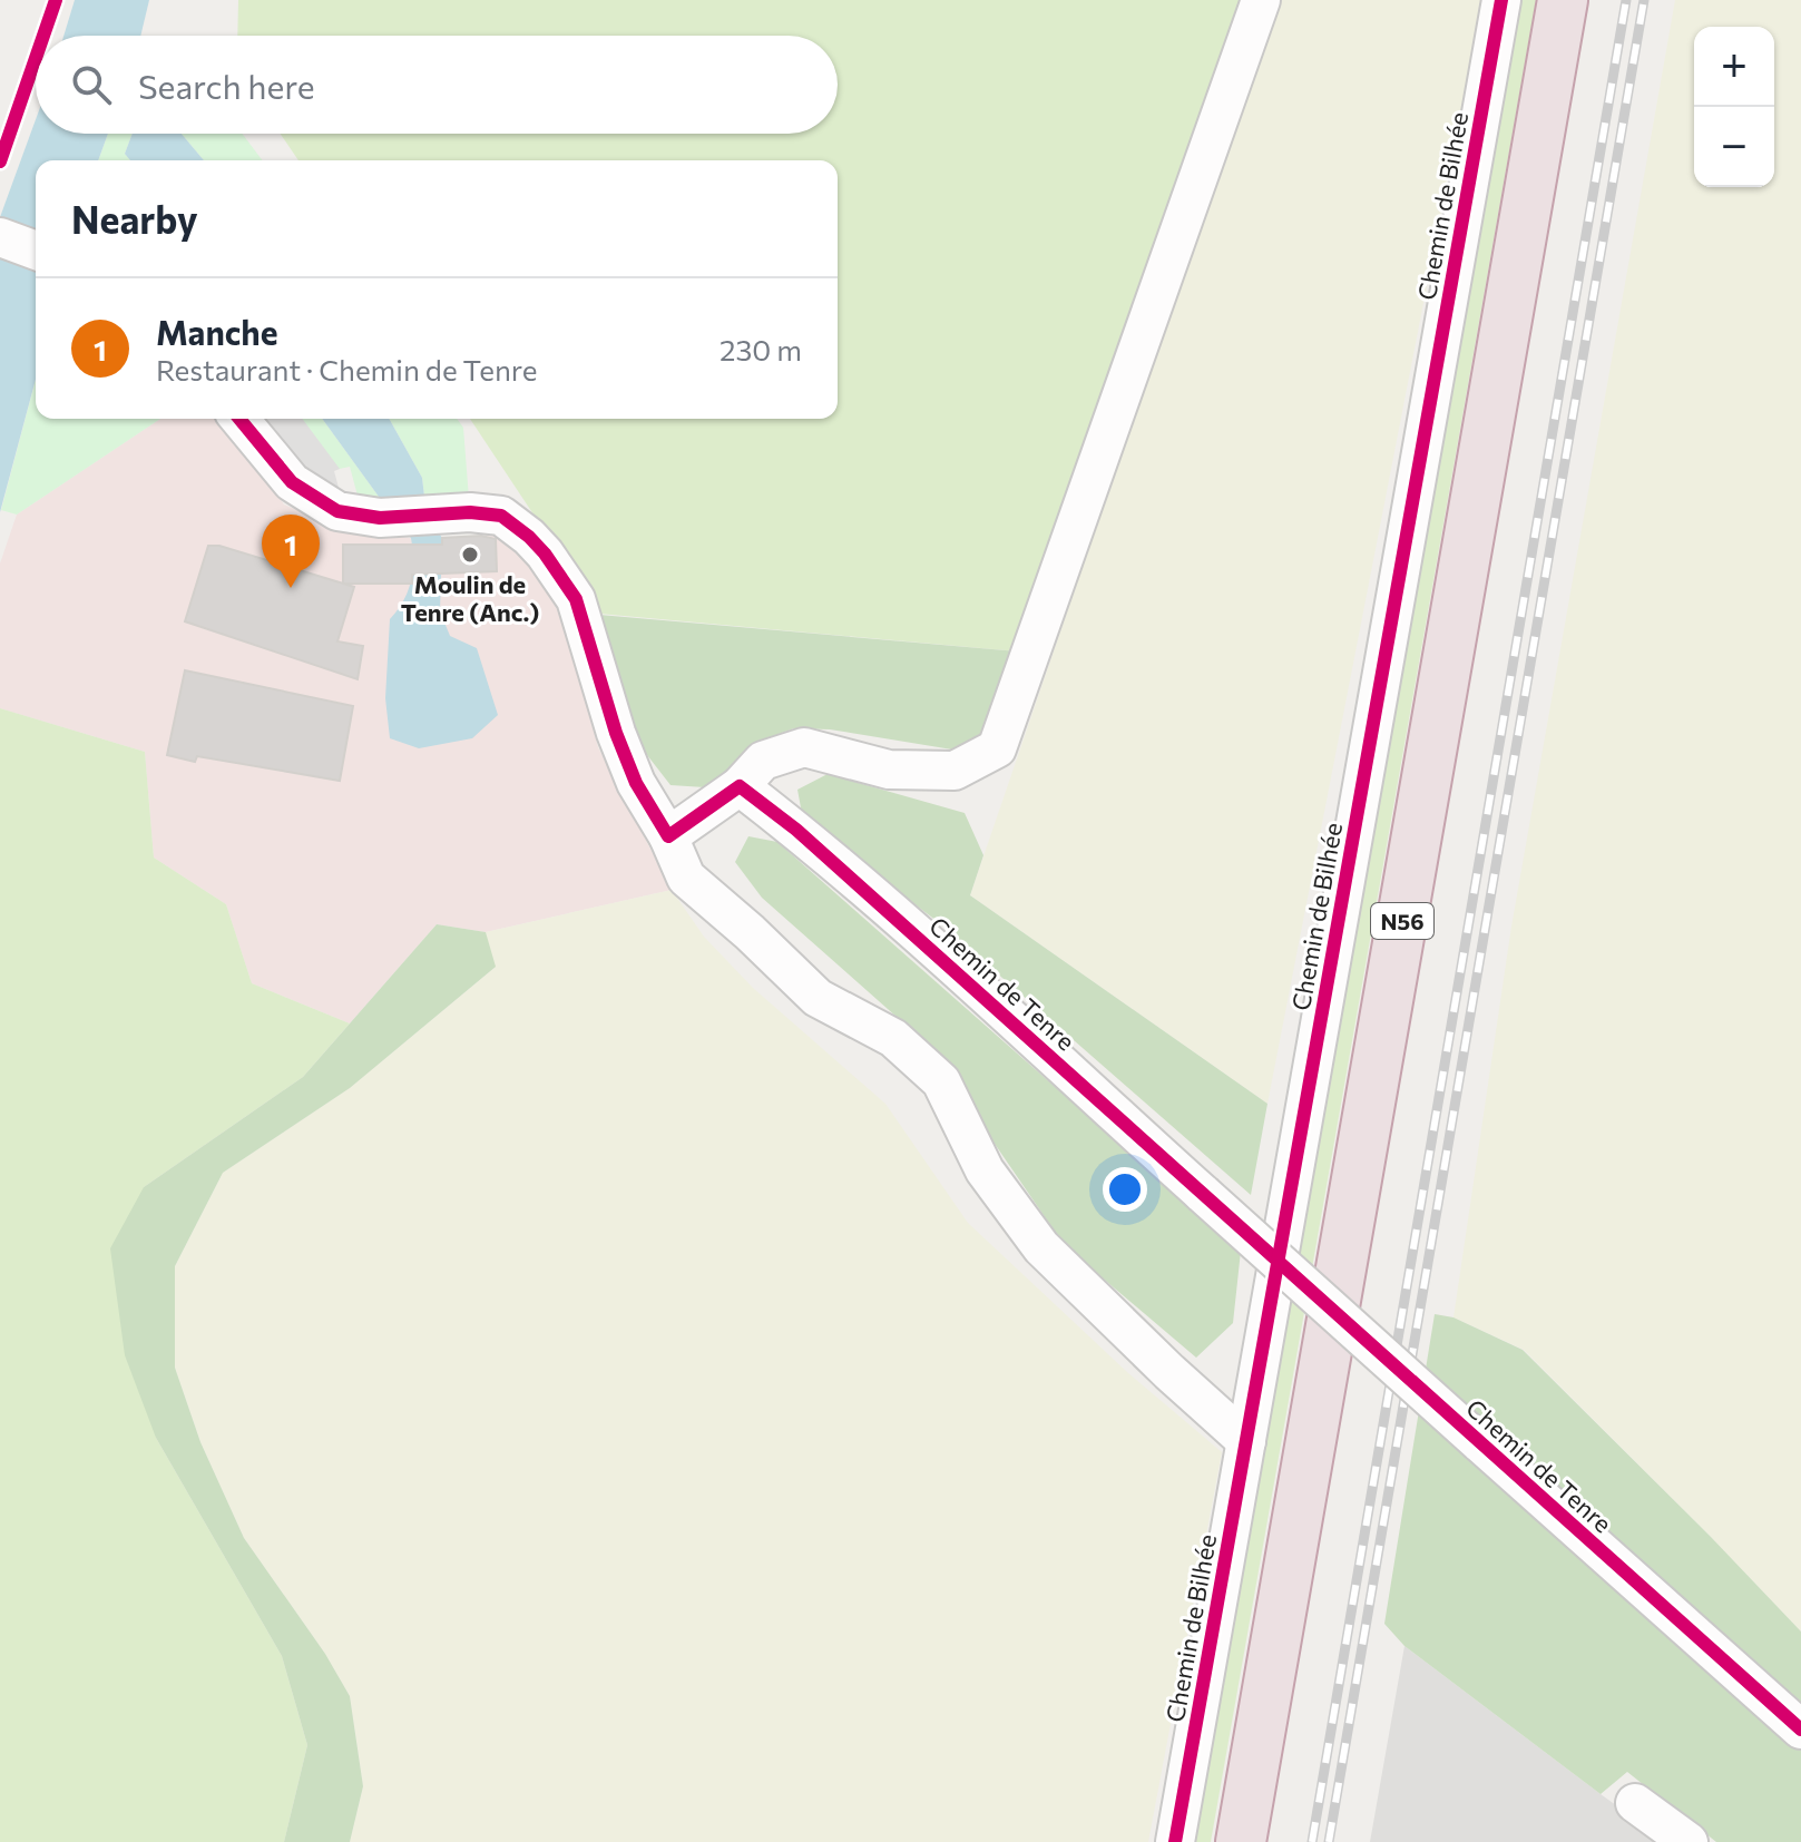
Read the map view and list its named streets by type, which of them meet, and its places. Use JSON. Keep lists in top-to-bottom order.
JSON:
{
  "streets": {
    "highway": ["N56"],
    "street": ["Chemin de Bilhée", "Chemin de Tenre"]
  },
  "places": ["Moulin de Tenre (Anc.)"],
  "page": {
    "map_buttons": ["+", "−"],
    "search": "Search here",
    "heading": "Nearby",
    "list": [
      {
        "mark": "1",
        "name": "Manche",
        "note": "Restaurant · Chemin de Tenre",
        "value": "230 m"
      }
    ],
    "pins": "1"
  }
}
